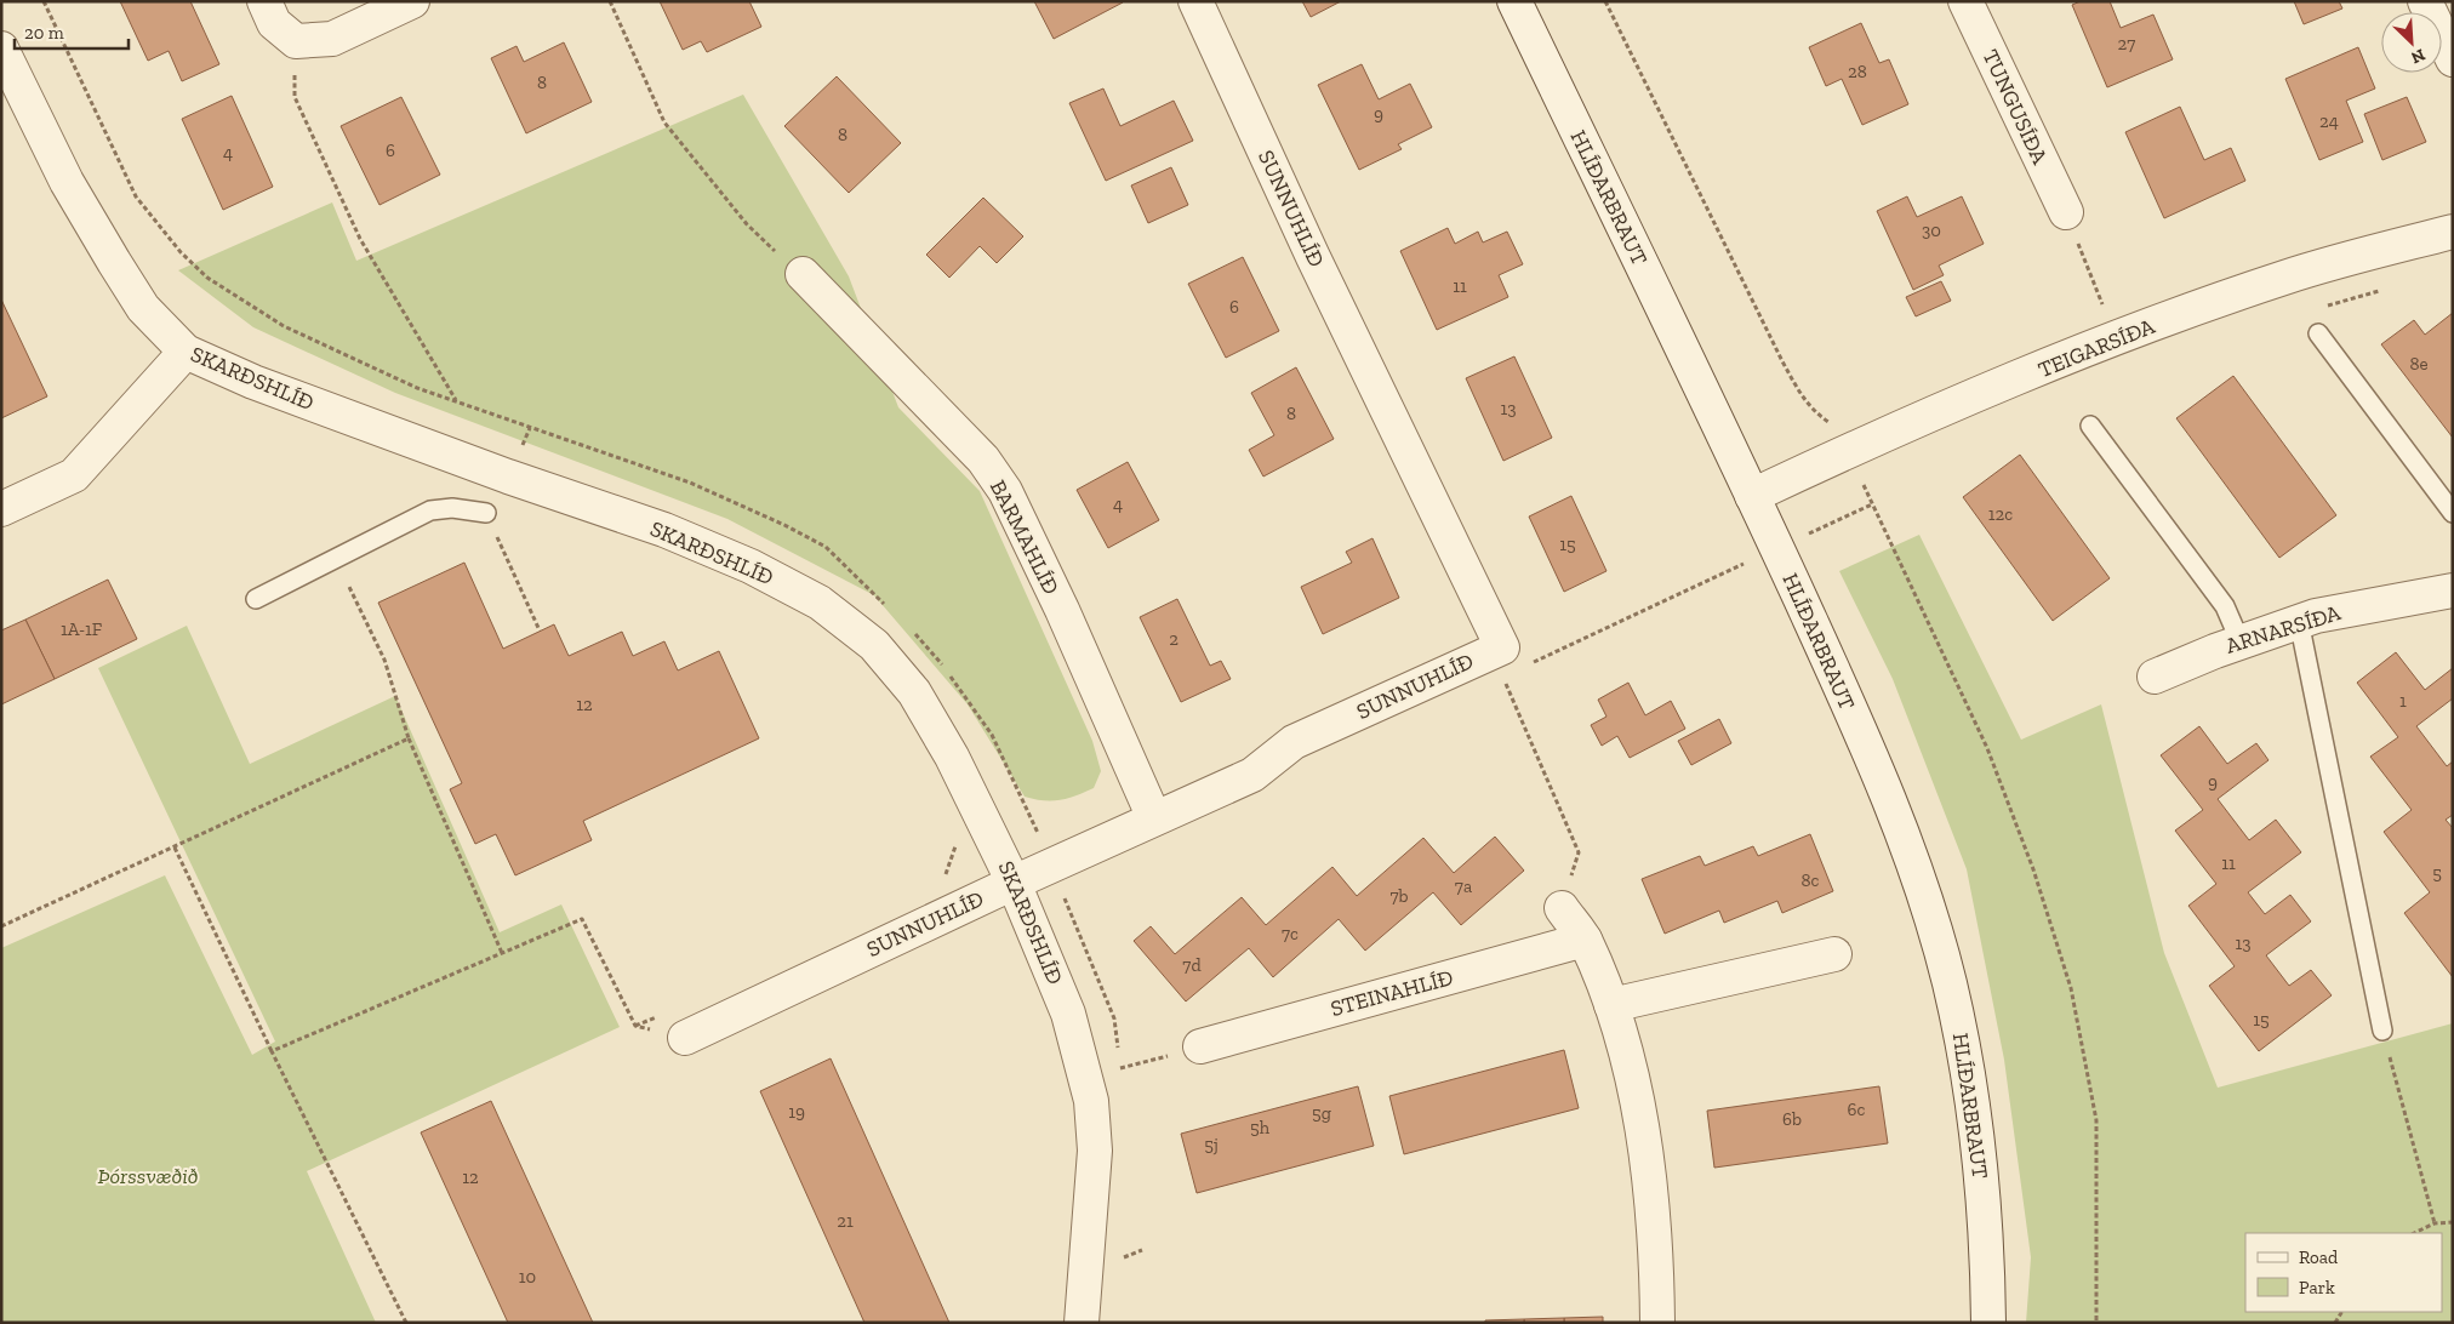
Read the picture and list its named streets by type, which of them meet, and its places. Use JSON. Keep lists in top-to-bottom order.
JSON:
{
  "streets": {
    "street": [
      "TUNGUSÍÐA",
      "HLÍÐARBRAUT",
      "SUNNUHLÍÐ",
      "TEIGARSÍÐA",
      "SKARÐSHLÍÐ",
      "BARMAHLÍÐ",
      "ARNARSÍÐA",
      "STEINAHLÍÐ"
    ]
  },
  "crossings": [
    ["HLÍÐARBRAUT", "TEIGARSÍÐA"],
    ["SUNNUHLÍÐ", "SKARÐSHLÍÐ"],
    ["SUNNUHLÍÐ", "BARMAHLÍÐ"]
  ],
  "parks": ["Þórssvæðið"],
  "house_numbers": [
    "27",
    "28",
    "8",
    "9",
    "24",
    "8",
    "6",
    "4",
    "30",
    "11",
    "6",
    "8e",
    "13",
    "8",
    "4",
    "12c",
    "15",
    "1A-1F",
    "2",
    "1",
    "12",
    "9",
    "11",
    "5",
    "8c",
    "7a",
    "7b",
    "7c",
    "13",
    "7d",
    "15",
    "6c",
    "19",
    "5g",
    "6b",
    "5h",
    "5j",
    "12",
    "21",
    "10"
  ],
  "legend": ["Road", "Park"],
  "scale_bar": "20 m",
  "north": "bottom right"
}
